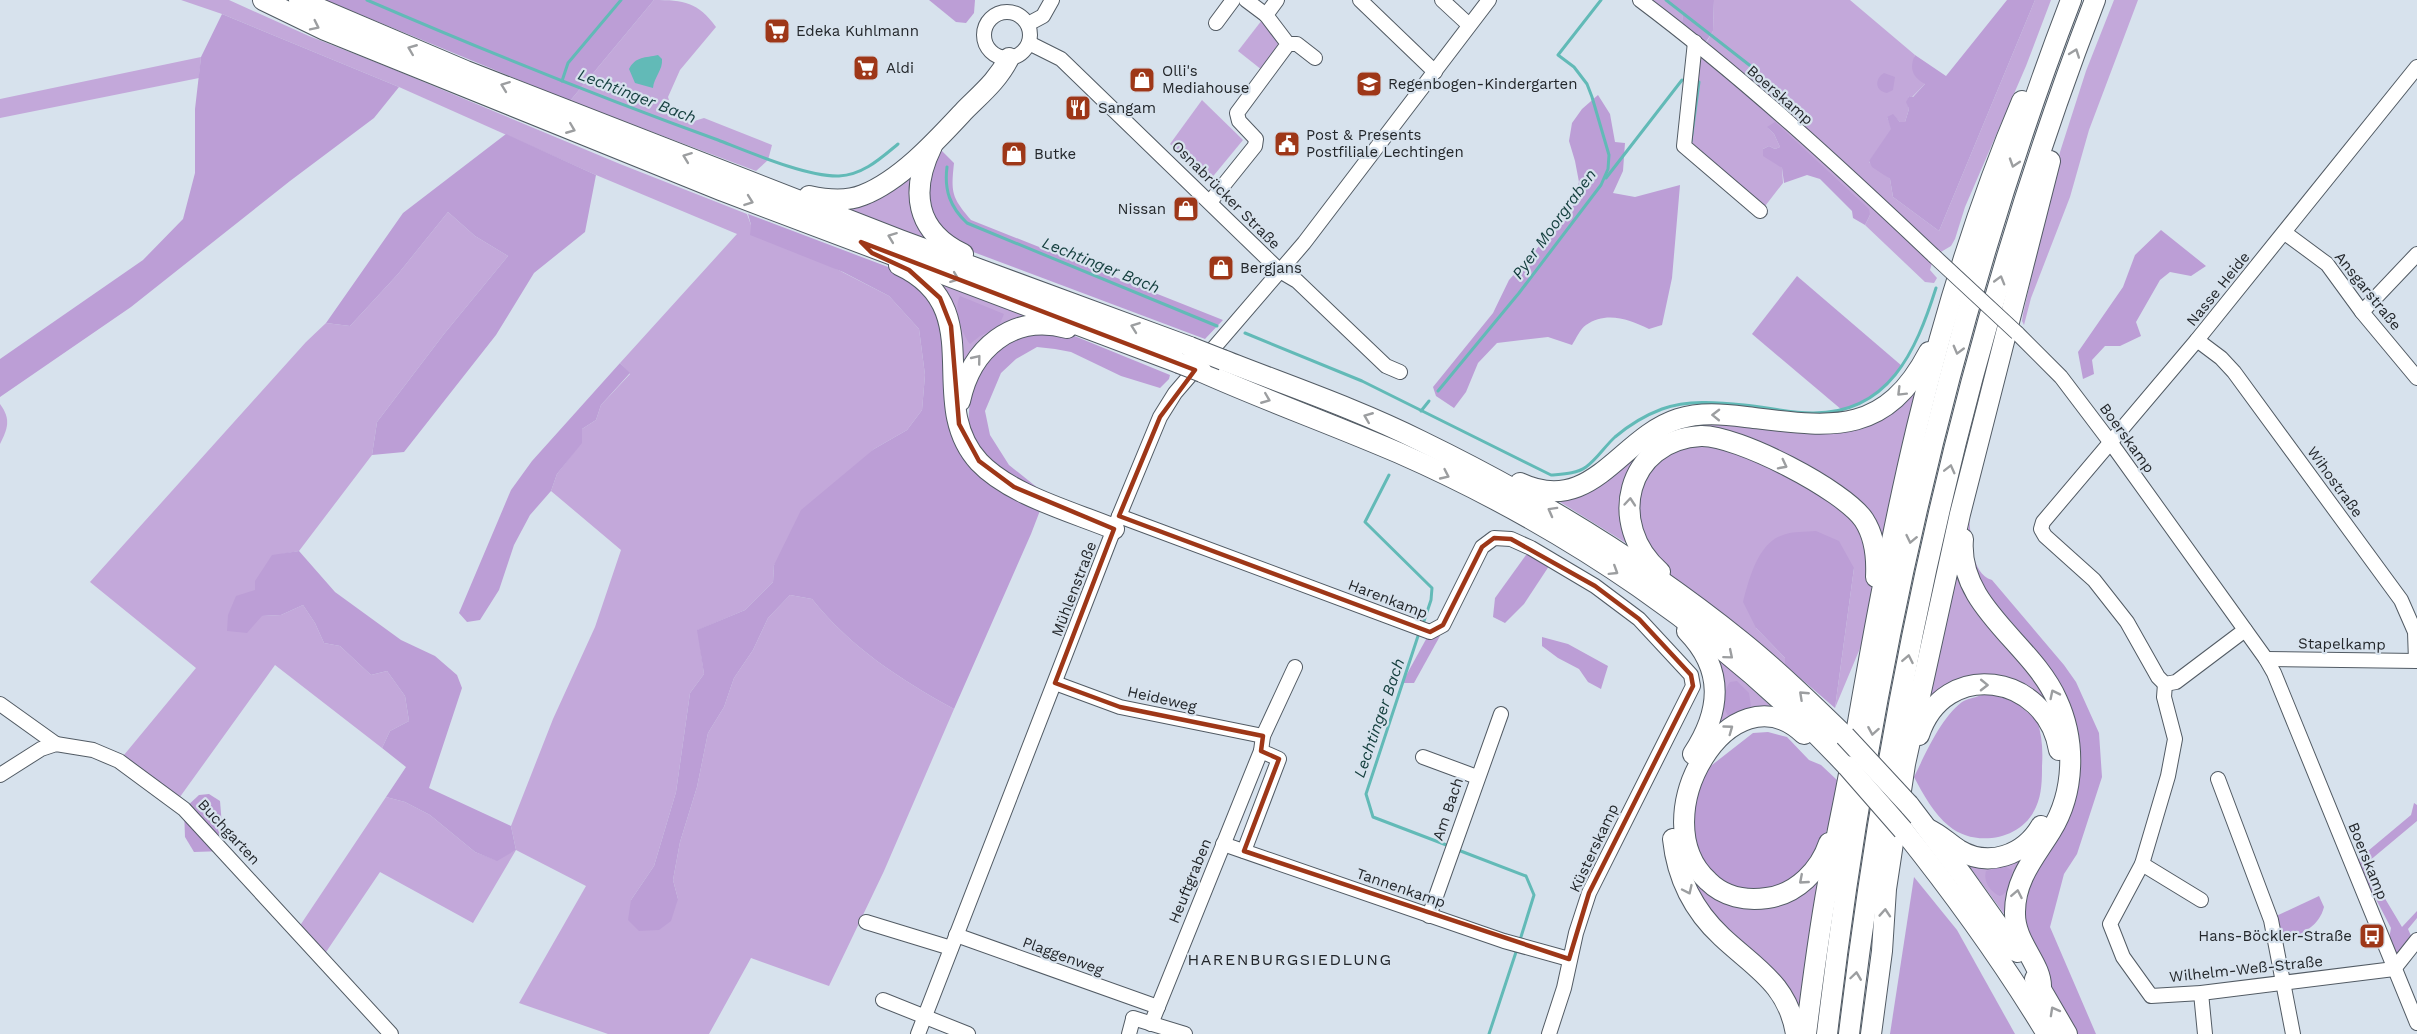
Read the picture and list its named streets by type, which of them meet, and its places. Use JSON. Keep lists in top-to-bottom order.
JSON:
{
  "streets": {
    "street": [
      "Boerskamp",
      "Osnabrücker Straße",
      "Nasse Heide",
      "Ansgarstraße",
      "Wihostraße",
      "Mühlenstraße",
      "Harenkamp",
      "Stapelkamp",
      "Heideweg",
      "Am Bach",
      "Buchgarten",
      "Küsterskamp",
      "Heuftgraben",
      "Tannenkamp",
      "Plaggenweg",
      "Wilhelm-Weß-Straße"
    ]
  },
  "crossings": [
    ["Boerskamp", "Nasse Heide"],
    ["Boerskamp", "Stapelkamp"],
    ["Boerskamp", "Wilhelm-Weß-Straße"],
    ["Osnabrücker Straße", "Mühlenstraße"],
    ["Nasse Heide", "Ansgarstraße"],
    ["Nasse Heide", "Wihostraße"],
    ["Nasse Heide", "Wilhelm-Weß-Straße"],
    ["Wihostraße", "Stapelkamp"],
    ["Mühlenstraße", "Harenkamp"],
    ["Mühlenstraße", "Heideweg"],
    ["Mühlenstraße", "Plaggenweg"],
    ["Harenkamp", "Küsterskamp"],
    ["Heideweg", "Heuftgraben"],
    ["Am Bach", "Tannenkamp"],
    ["Küsterskamp", "Tannenkamp"],
    ["Heuftgraben", "Tannenkamp"],
    ["Heuftgraben", "Plaggenweg"]
  ],
  "districts": ["HARENBURGSIEDLUNG"],
  "water": ["Lechtinger Bach", "Pyer Moorgraben"],
  "places": {
    "supermarket": ["Edeka Kuhlmann", "Aldi"],
    "shop": [
      "Olli's Mediahouse",
      "Butke",
      "Nissan",
      "Bergjans"
    ],
    "school or university": ["Regenbogen-Kindergarten"],
    "restaurant": ["Sangam"],
    "public building": ["Post & Presents Postfiliale Lechtingen"],
    "bus stop": ["Hans-Böckler-Straße"]
  }
}
